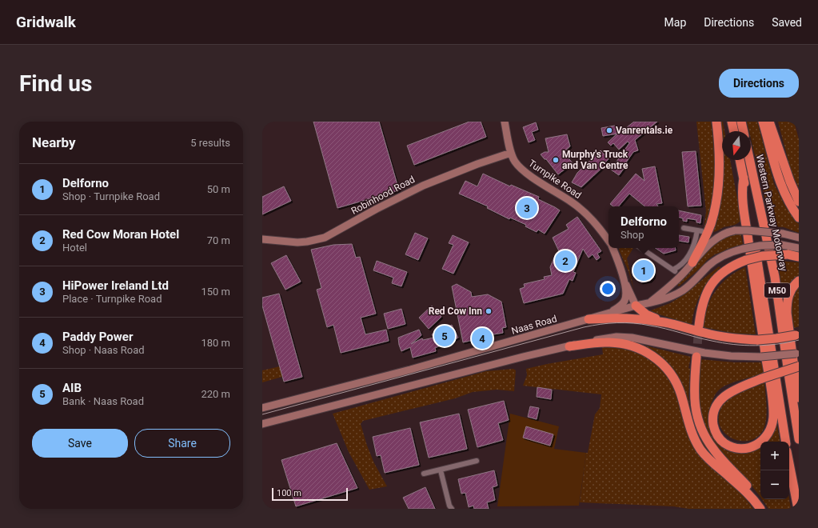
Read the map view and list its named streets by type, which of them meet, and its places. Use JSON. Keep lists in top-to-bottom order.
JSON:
{
  "streets": {
    "highway": ["Western Parkway Motorway", "M50"],
    "main road": ["Turnpike Road", "Robinhood Road", "Naas Road"]
  },
  "crossings": [
    ["Turnpike Road", "Robinhood Road"]
  ],
  "places": ["Vanrentals.ie", "Murphy's Truck and Van Centre", "Red Cow Inn"],
  "scale_bar": "100 m",
  "north": "bottom",
  "page": {
    "header": "Gridwalk",
    "nav": ["Map", "Directions", "Saved"],
    "buttons": [
      "Directions",
      ["Save", "Share"]
    ],
    "title": "Find us",
    "heading": ["Nearby", "5 results"],
    "list": [
      {
        "mark": "1",
        "name": "Delforno",
        "note": "Shop · Turnpike Road",
        "value": "50 m"
      },
      {
        "mark": "2",
        "name": "Red Cow Moran Hotel",
        "note": "Hotel",
        "value": "70 m"
      },
      {
        "mark": "3",
        "name": "HiPower Ireland Ltd",
        "note": "Place · Turnpike Road",
        "value": "150 m"
      },
      {
        "mark": "4",
        "name": "Paddy Power",
        "note": "Shop · Naas Road",
        "value": "180 m"
      },
      {
        "mark": "5",
        "name": "AIB",
        "note": "Bank · Naas Road",
        "value": "220 m"
      }
    ],
    "pins": [
      "3",
      "2",
      "1",
      "5",
      "4"
    ],
    "popup": ["Delforno", "Shop"],
    "map_buttons": ["+", "−"],
    "scale": "100 m"
  }
}
